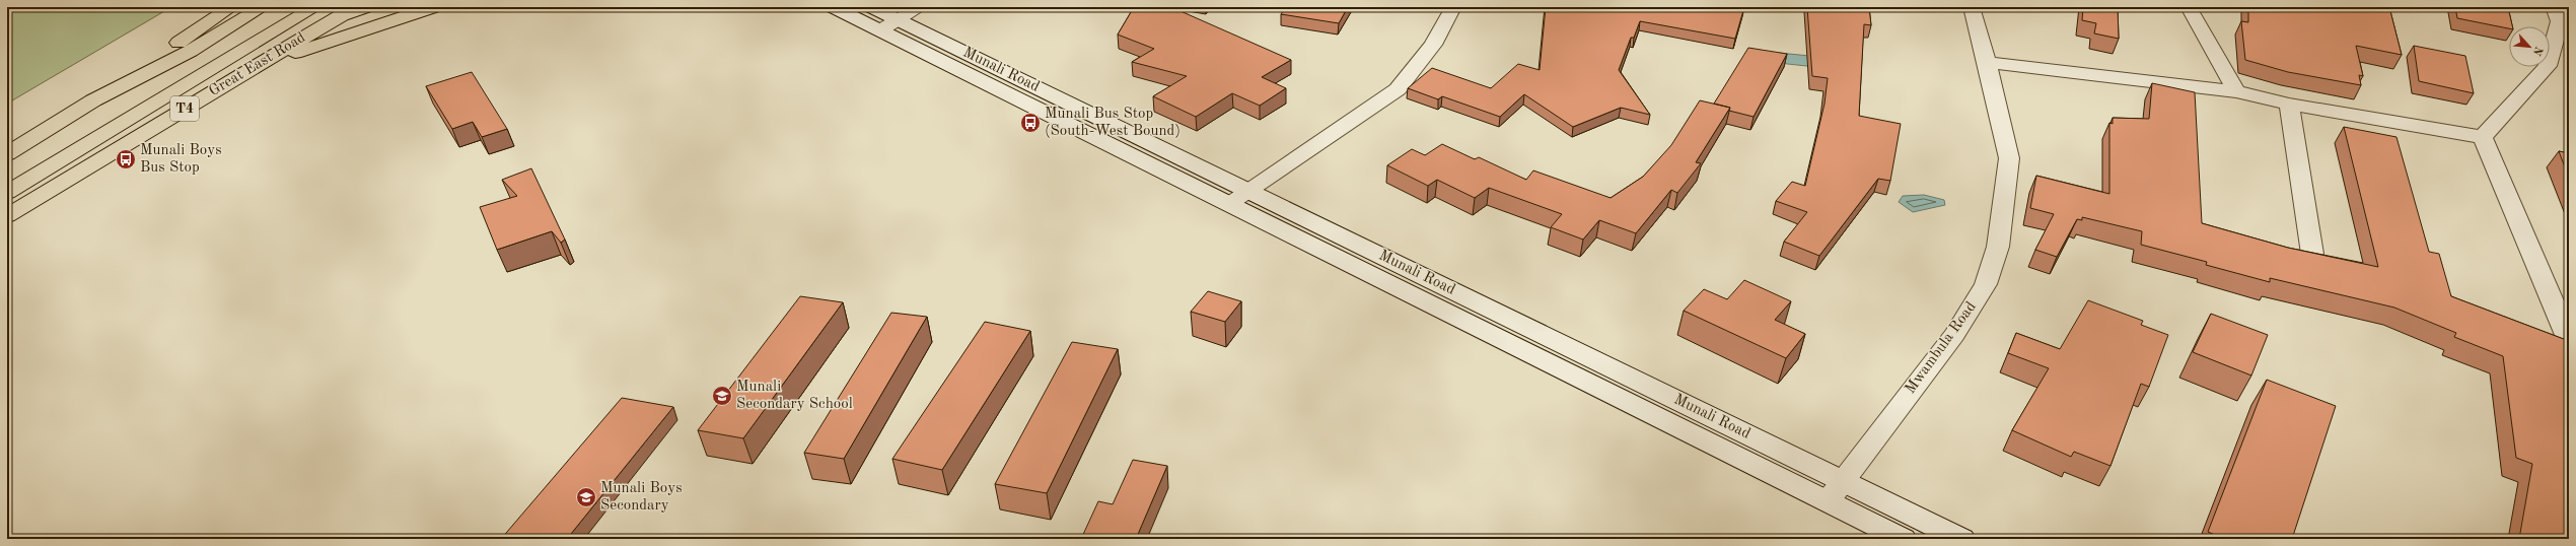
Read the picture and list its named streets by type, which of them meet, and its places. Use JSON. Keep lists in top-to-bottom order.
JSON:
{
  "streets": {
    "main road": ["Great East Road", "T4"],
    "street": ["Munali Road", "Mwambula Road"]
  },
  "crossings": [
    ["Munali Road", "Mwambula Road"]
  ],
  "places": {
    "bus stop": ["Munali Bus Stop (South-West Bound)", "Munali Boys Bus Stop"],
    "school or university": ["Munali Secondary School", "Munali Boys Secondary"]
  },
  "north": "bottom right"
}
